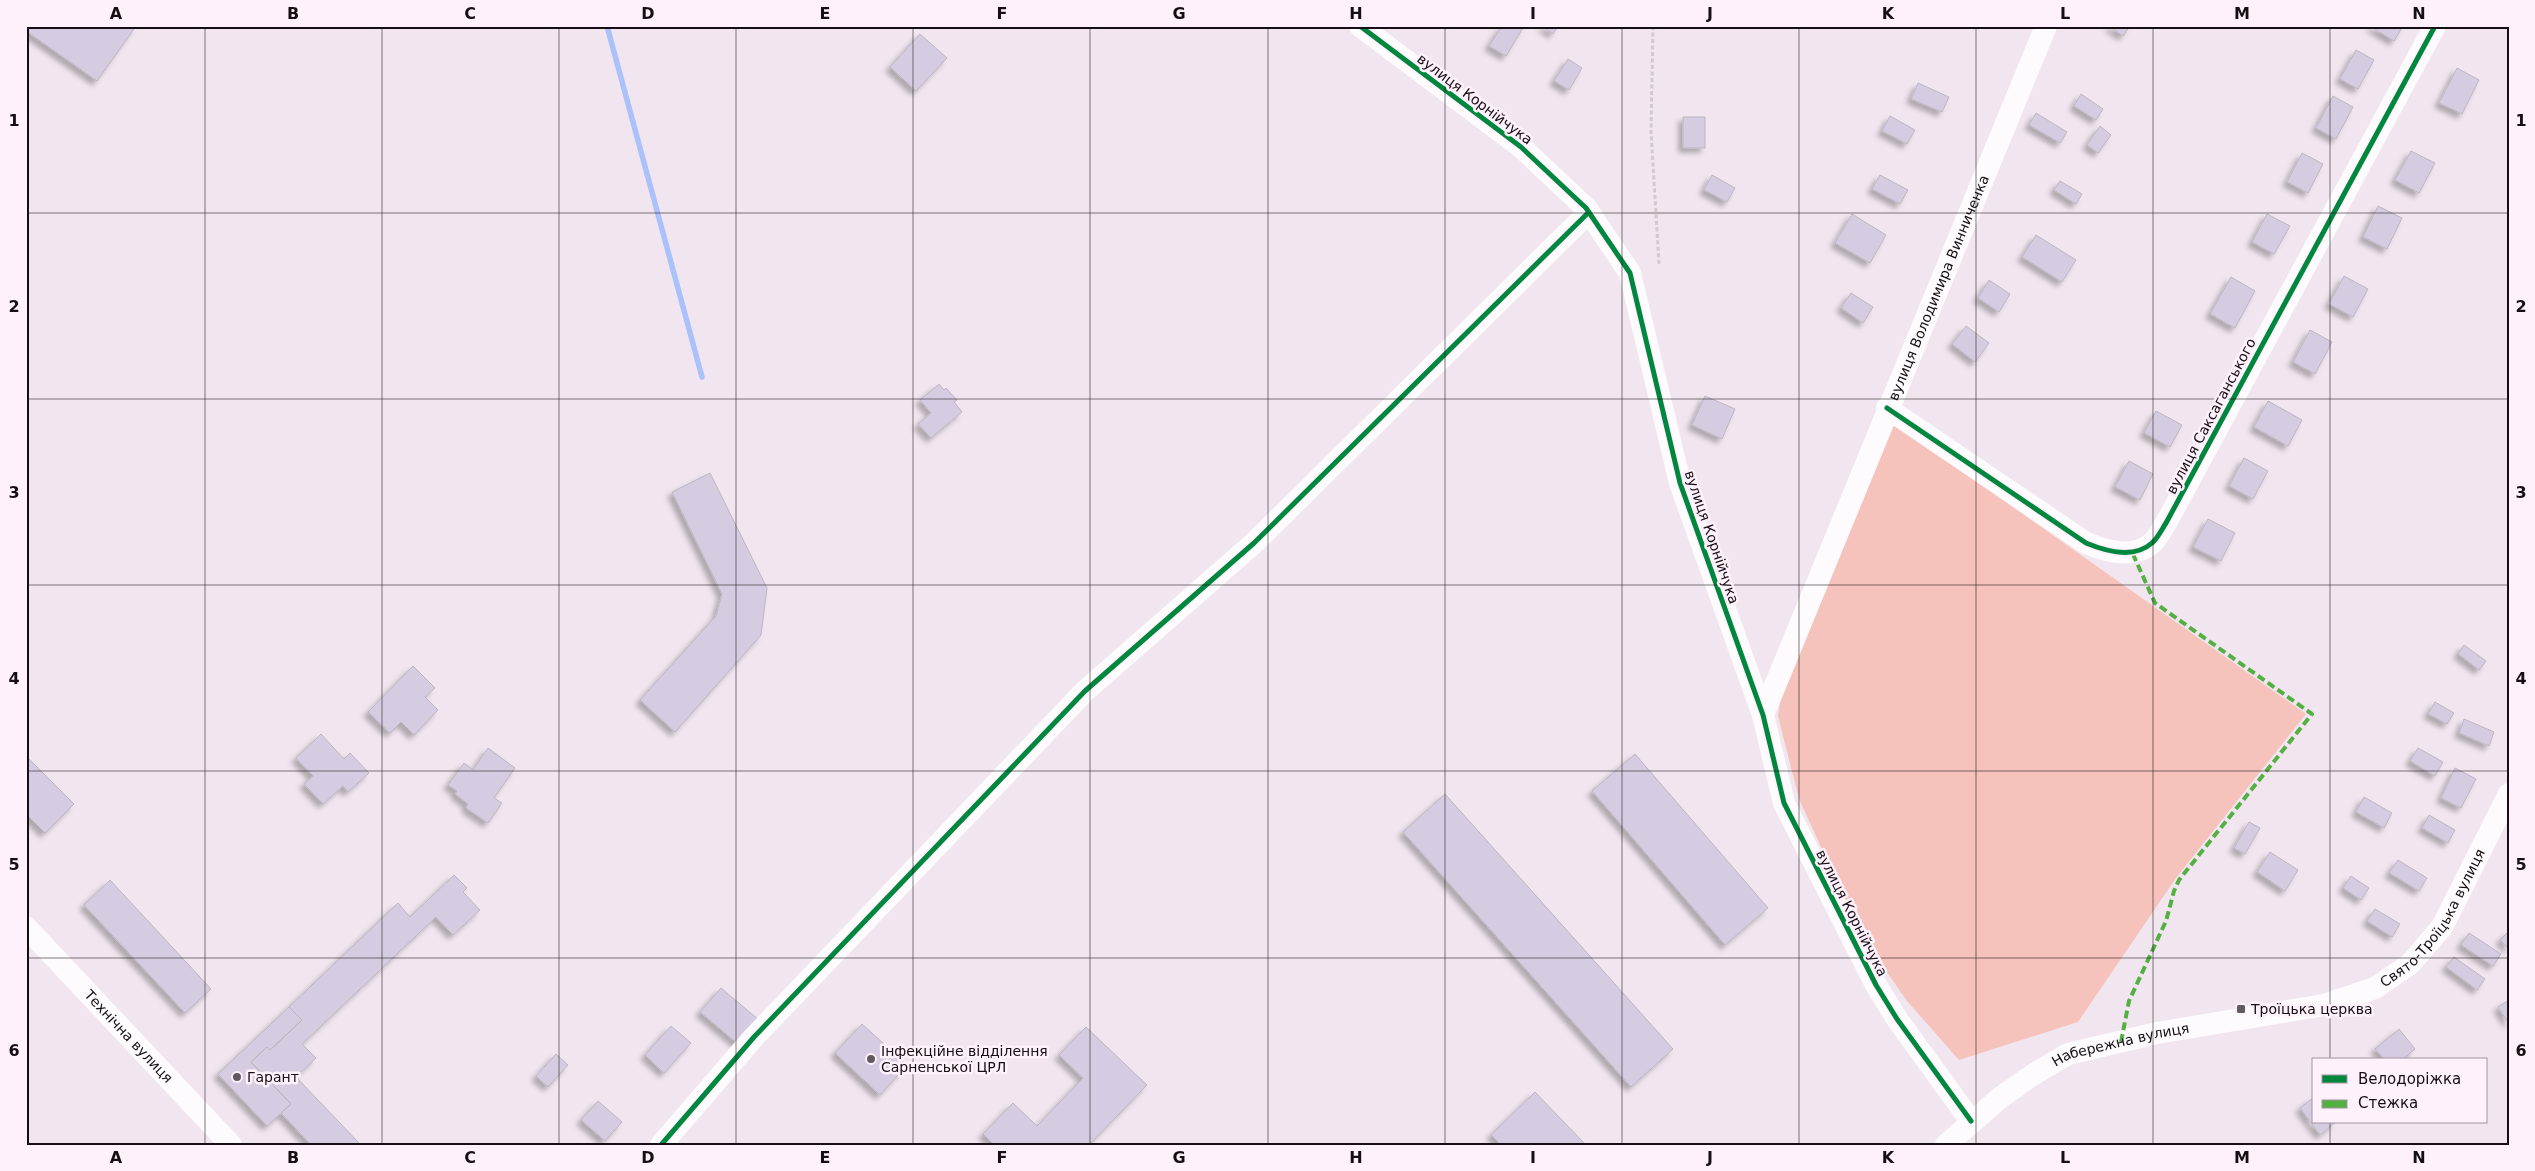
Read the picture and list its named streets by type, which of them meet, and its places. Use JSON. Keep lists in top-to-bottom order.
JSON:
{
  "streets": {
    "street": [
      "вулиця Корнійчука",
      "вулиця Володимира Винниченка",
      "вулиця Саксаганського",
      "Свято-Троїцька вулиця",
      "Технічна вулиця",
      "Набережна вулиця"
    ]
  },
  "crossings": [
    ["вулиця Корнійчука", "вулиця Володимира Винниченка"],
    ["вулиця Корнійчука", "Набережна вулиця"],
    ["вулиця Володимира Винниченка", "вулиця Саксаганського"],
    ["Свято-Троїцька вулиця", "Набережна вулиця"]
  ],
  "places": {
    "transit": ["Троїцька церква"],
    "other": ["Інфекційне відділення Сарненської ЦРЛ", "Гарант"]
  },
  "legend": ["Велодоріжка", "Стежка"],
  "grid": {
    "columns": [
      "A",
      "B",
      "C",
      "D",
      "E",
      "F",
      "G",
      "H",
      "I",
      "J",
      "K",
      "L",
      "M",
      "N"
    ],
    "rows": [
      "1",
      "2",
      "3",
      "4",
      "5",
      "6"
    ]
  }
}
